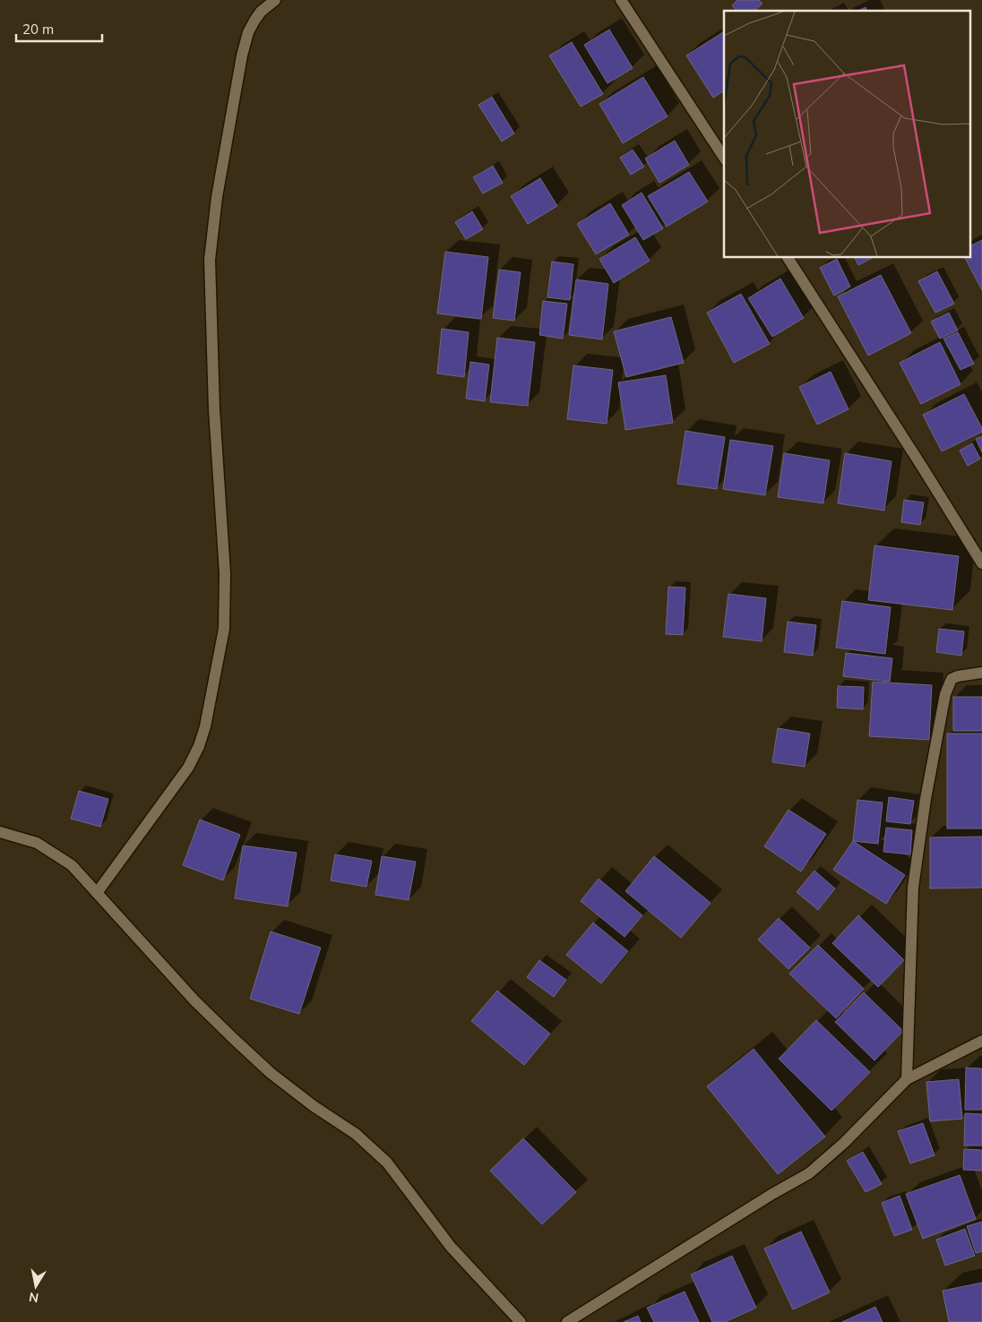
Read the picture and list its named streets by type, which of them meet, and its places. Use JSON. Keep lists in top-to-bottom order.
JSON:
{
  "scale_bar": "20 m",
  "north": "bottom"
}
